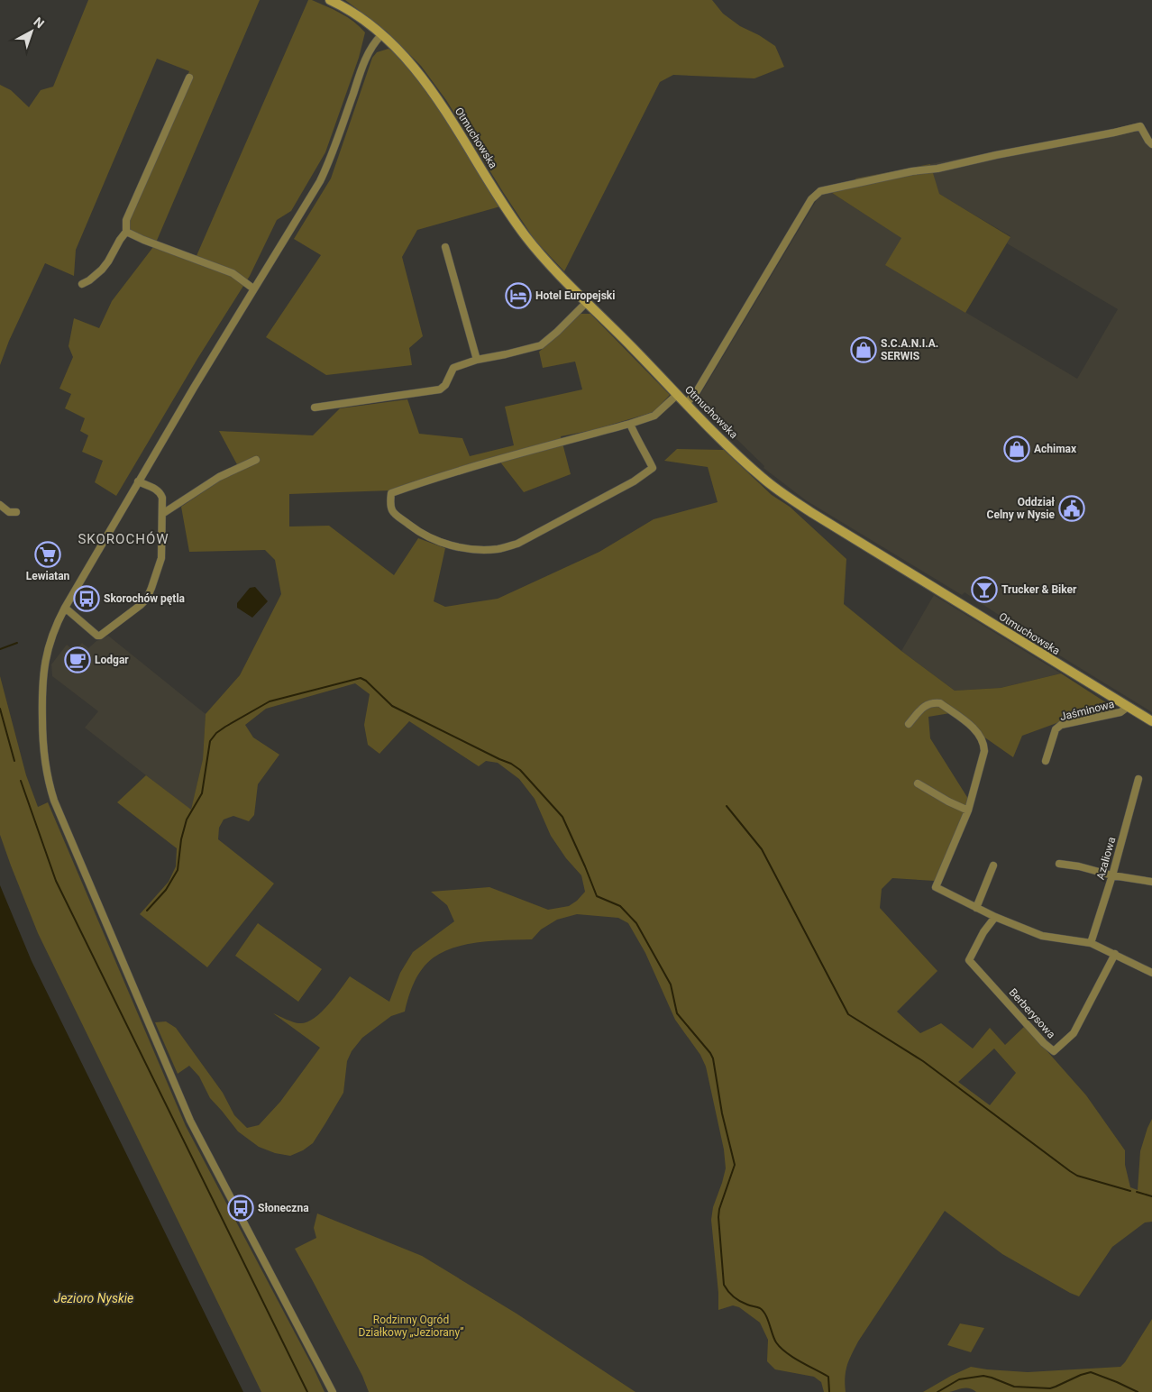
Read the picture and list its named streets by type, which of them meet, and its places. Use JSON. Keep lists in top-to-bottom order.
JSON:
{
  "streets": {
    "main road": ["Otmuchowska"],
    "street": ["Jaśminowa", "Azaliowa", "Berberysowa"]
  },
  "crossings": [
    ["Otmuchowska", "Jaśminowa"]
  ],
  "districts": ["SKOROCHÓW"],
  "water": ["Jezioro Nyskie"],
  "parks": ["Rodzinny Ogród Działkowy „Jeziorany”"],
  "places": {
    "hotel": ["Hotel Europejski"],
    "shop": ["S.C.A.N.I.A. SERWIS", "Achimax"],
    "public building": ["Oddział Celny w Nysie"],
    "supermarket": ["Lewiatan"],
    "bar": ["Trucker & Biker"],
    "bus stop": ["Skorochów pętla", "Słoneczna"],
    "cafe": ["Lodgar"]
  },
  "north": "top right"
}
